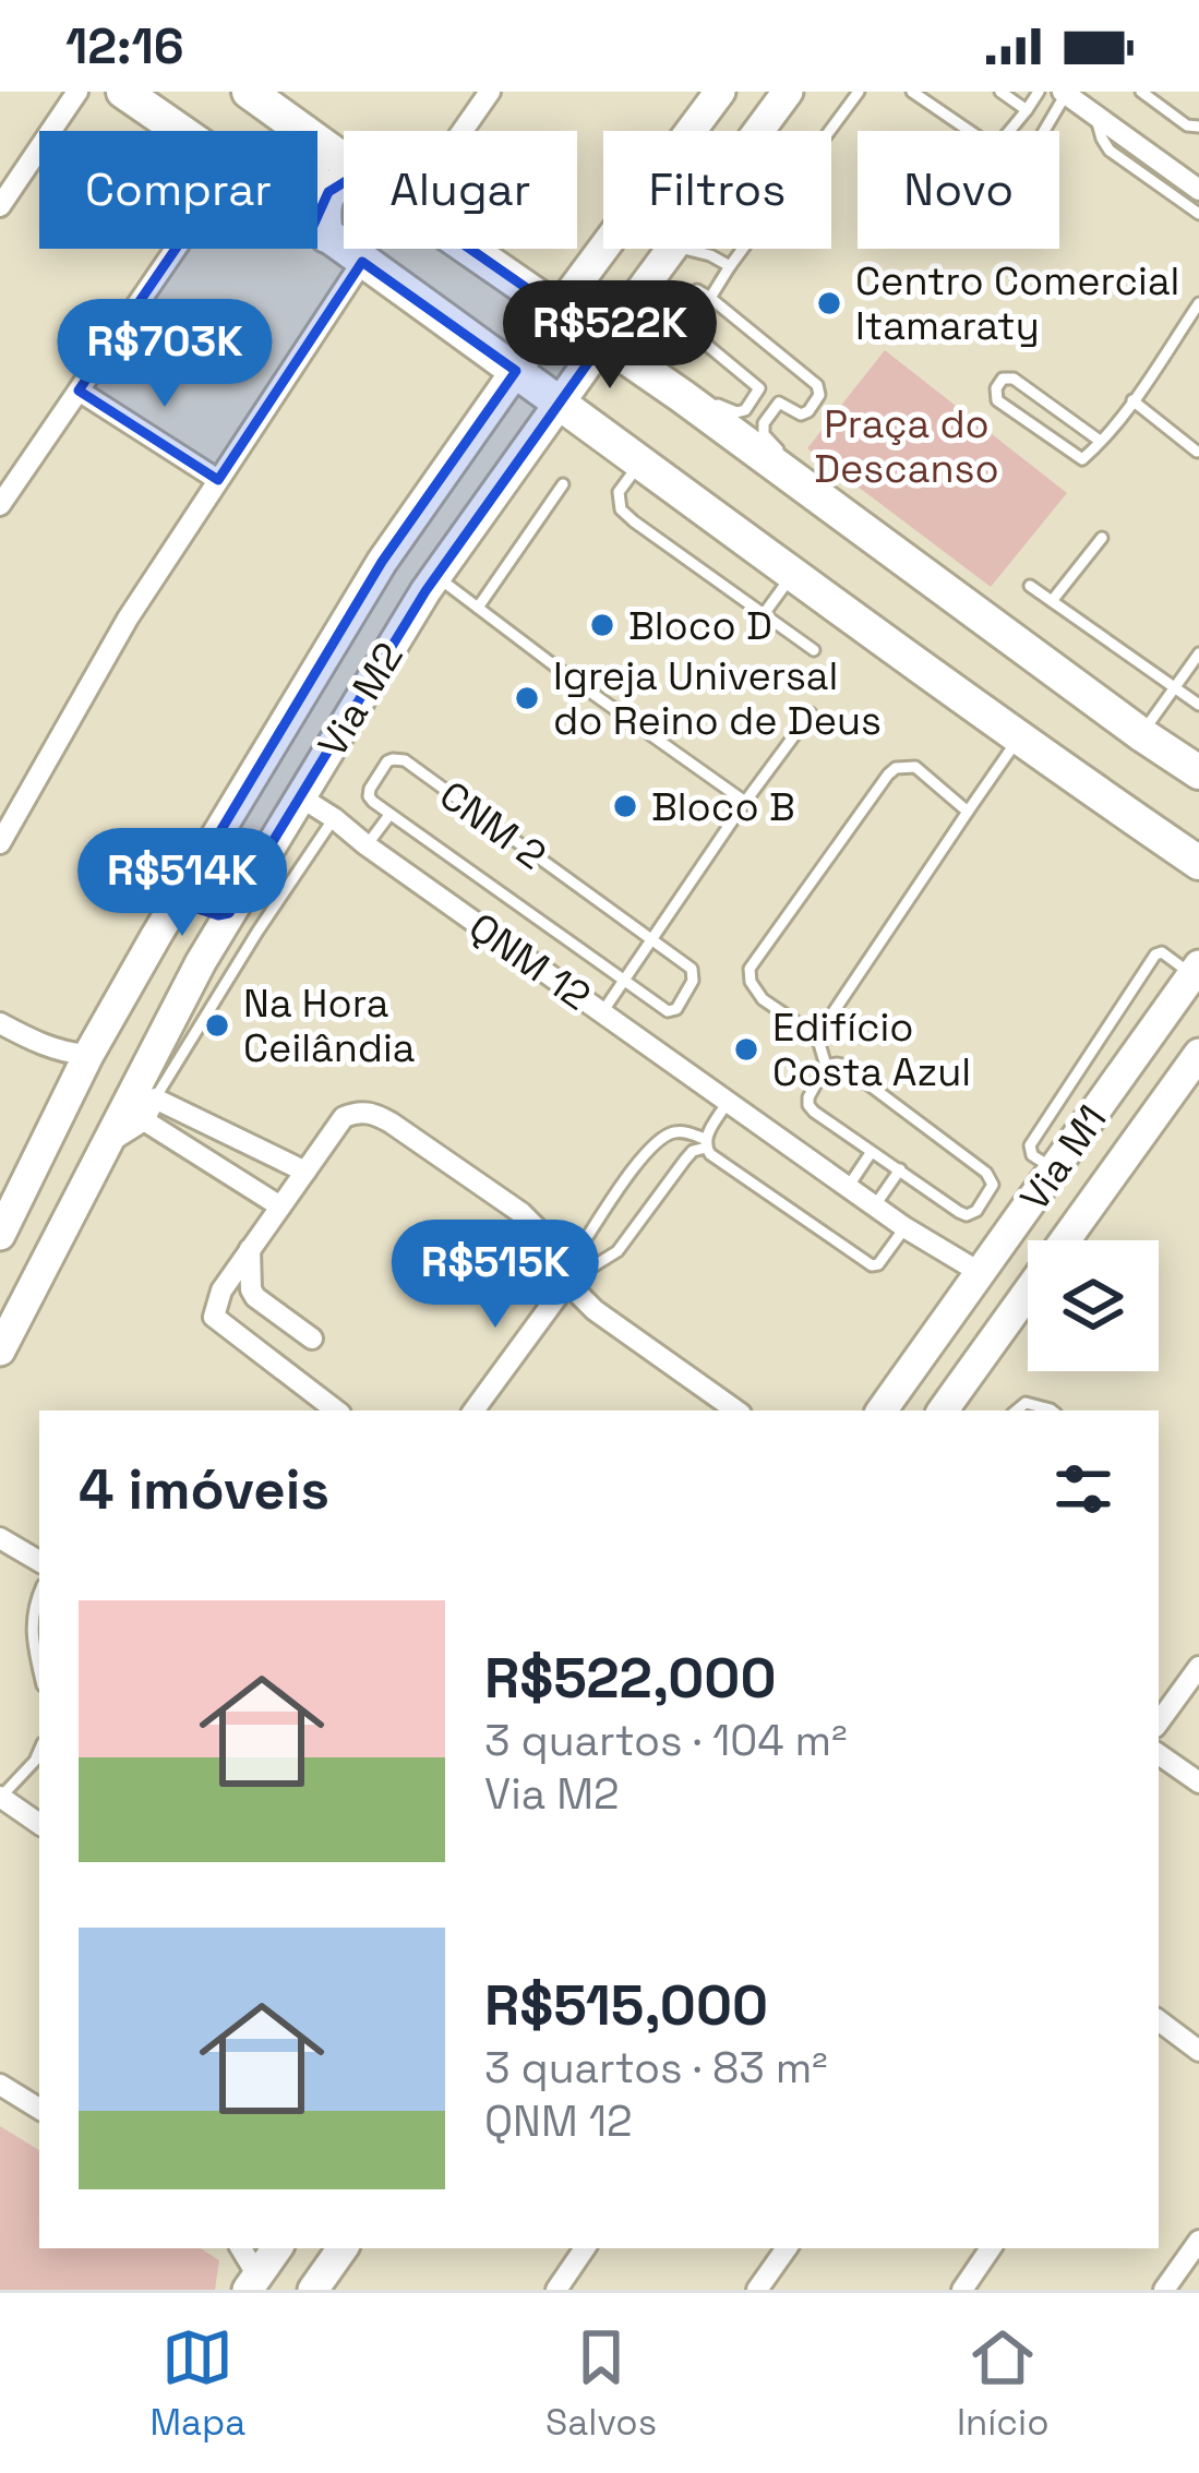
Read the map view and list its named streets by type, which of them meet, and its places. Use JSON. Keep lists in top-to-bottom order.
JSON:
{
  "streets": {
    "main road": ["Via M2", "Via M1"],
    "street": ["QNM 12"],
    "lane": ["CNM 2"]
  },
  "crossings": [
    ["Via M2", "QNM 12"],
    ["CNM 2", "QNM 12"],
    ["QNM 12", "Via M1"]
  ],
  "parks": ["Praça do Descanso"],
  "places": [
    "Centro Comercial Itamaraty",
    "Bloco D",
    "Igreja Universal do Reino de Deus",
    "Bloco B",
    "Na Hora Ceilândia",
    "Edifício Costa Azul"
  ],
  "page": {
    "status": "12:16",
    "chip": [
      "Comprar",
      "Alugar",
      "Filtros",
      "Novo"
    ],
    "price": [
      "R$522K",
      "R$703K",
      "R$514K",
      "R$515K"
    ],
    "heading": "4 imóveis",
    "list": [
      {
        "name": "R$522,000",
        "note": "3 quartos · 104 m² · Via M2"
      },
      {
        "name": "R$515,000",
        "note": "3 quartos · 83 m² · QNM 12"
      }
    ],
    "tabs": ["Mapa", "Salvos", "Início"]
  }
}
